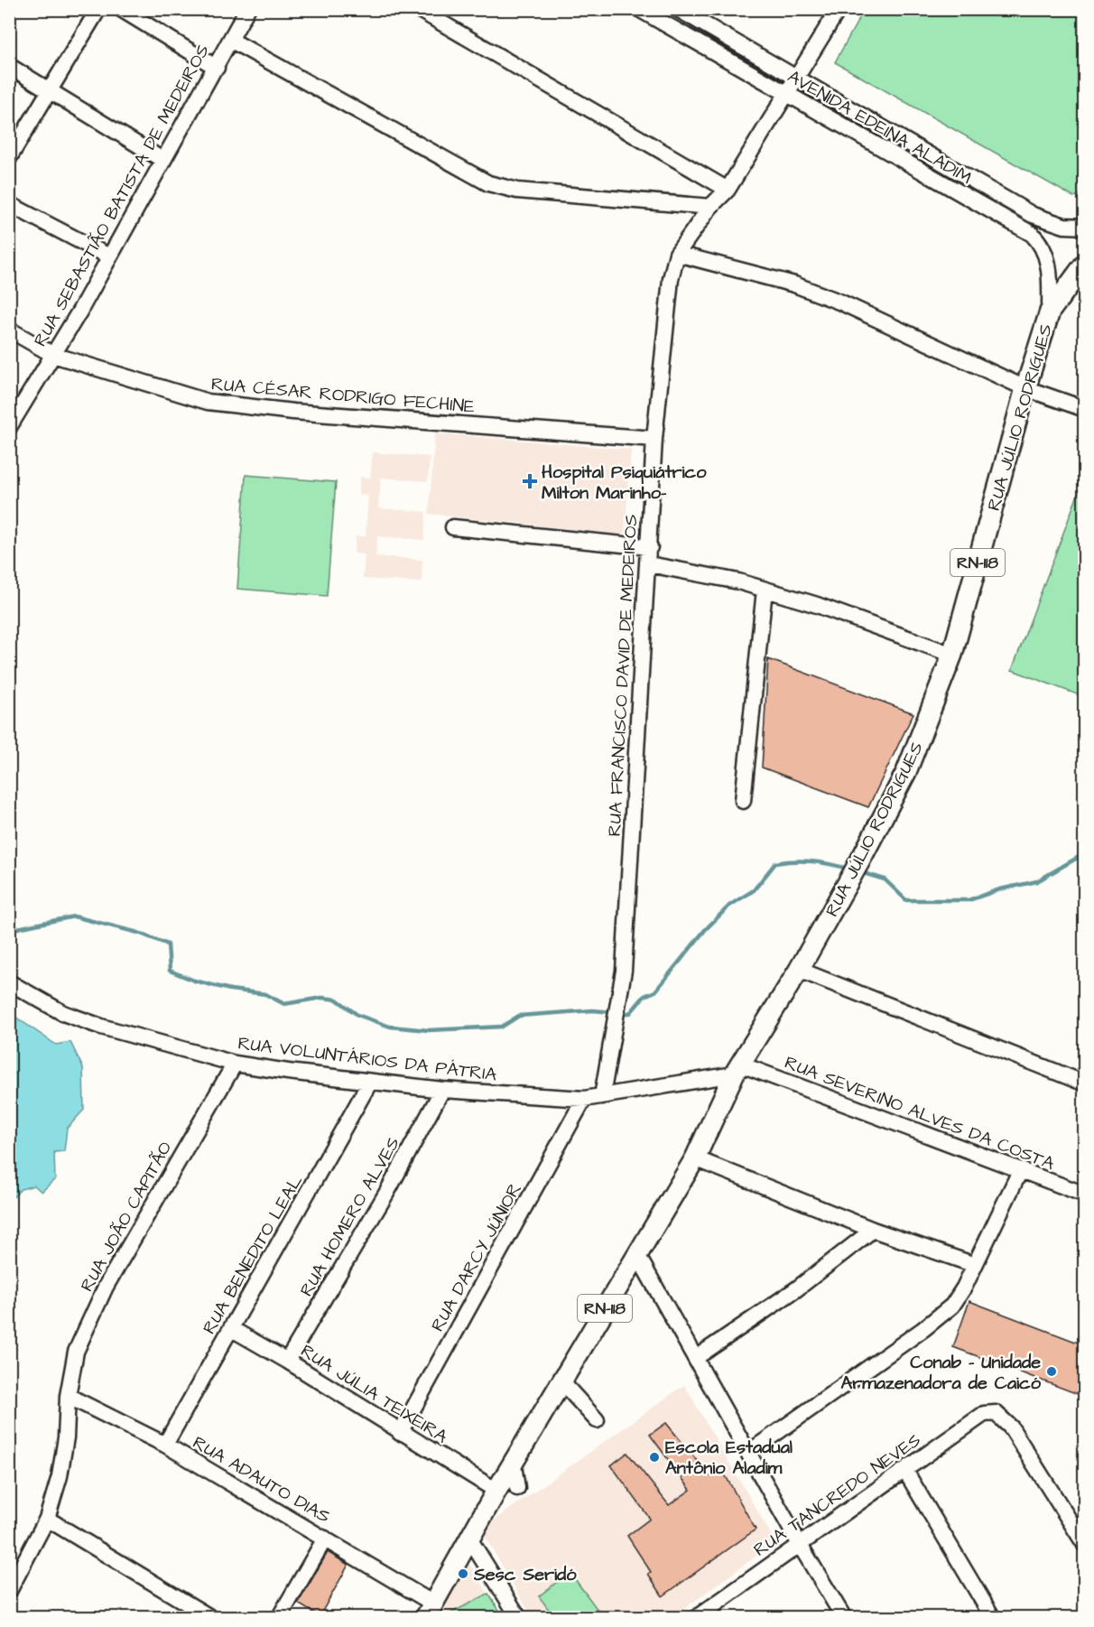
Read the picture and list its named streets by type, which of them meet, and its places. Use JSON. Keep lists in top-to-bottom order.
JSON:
{
  "streets": {
    "main road": ["RUA JÚLIO RODRIGUES", "RN-118"],
    "street": [
      "AVENIDA EDEINA ALADIM",
      "RUA SEBASTIÃO BATISTA DE MEDEIROS",
      "RUA CÉSAR RODRIGO FECHINE",
      "RUA FRANCISCO DAVID DE MEDEIROS",
      "RUA VOLUNTÁRIOS DA PÁTRIA",
      "RUA SEVERINO ALVES DA COSTA",
      "RUA JOÃO CAPITÃO",
      "RUA HOMERO ALVES",
      "RUA BENEDITO LEAL",
      "RUA DARCY JÚNIOR",
      "RUA JÚLIA TEIXEIRA",
      "RUA ADAUTO DIAS",
      "RUA TANCREDO NEVES"
    ]
  },
  "crossings": [
    ["AVENIDA EDEINA ALADIM", "RUA JÚLIO RODRIGUES"],
    ["AVENIDA EDEINA ALADIM", "RUA FRANCISCO DAVID DE MEDEIROS"],
    ["RUA SEBASTIÃO BATISTA DE MEDEIROS", "RUA CÉSAR RODRIGO FECHINE"],
    ["RUA CÉSAR RODRIGO FECHINE", "RUA FRANCISCO DAVID DE MEDEIROS"],
    ["RUA JÚLIO RODRIGUES", "RN-118"],
    ["RUA JÚLIO RODRIGUES", "RUA VOLUNTÁRIOS DA PÁTRIA"],
    ["RUA JÚLIO RODRIGUES", "RUA SEVERINO ALVES DA COSTA"],
    ["RN-118", "RUA VOLUNTÁRIOS DA PÁTRIA"],
    ["RN-118", "RUA SEVERINO ALVES DA COSTA"],
    ["RN-118", "RUA JÚLIA TEIXEIRA"],
    ["RN-118", "RUA ADAUTO DIAS"],
    ["RUA FRANCISCO DAVID DE MEDEIROS", "RUA VOLUNTÁRIOS DA PÁTRIA"],
    ["RUA VOLUNTÁRIOS DA PÁTRIA", "RUA SEVERINO ALVES DA COSTA"],
    ["RUA VOLUNTÁRIOS DA PÁTRIA", "RUA JOÃO CAPITÃO"],
    ["RUA VOLUNTÁRIOS DA PÁTRIA", "RUA HOMERO ALVES"],
    ["RUA VOLUNTÁRIOS DA PÁTRIA", "RUA BENEDITO LEAL"],
    ["RUA VOLUNTÁRIOS DA PÁTRIA", "RUA DARCY JÚNIOR"],
    ["RUA JOÃO CAPITÃO", "RUA ADAUTO DIAS"],
    ["RUA HOMERO ALVES", "RUA JÚLIA TEIXEIRA"],
    ["RUA BENEDITO LEAL", "RUA JÚLIA TEIXEIRA"],
    ["RUA BENEDITO LEAL", "RUA ADAUTO DIAS"],
    ["RUA DARCY JÚNIOR", "RUA JÚLIA TEIXEIRA"]
  ],
  "places": {
    "health": ["Hospital Psiquiátrico Milton Marinho-"],
    "other": ["Conab - Unidade Armazenadora de Caicó", "Escola Estadual Antônio Aladim", "Sesc Seridó"]
  }
}
